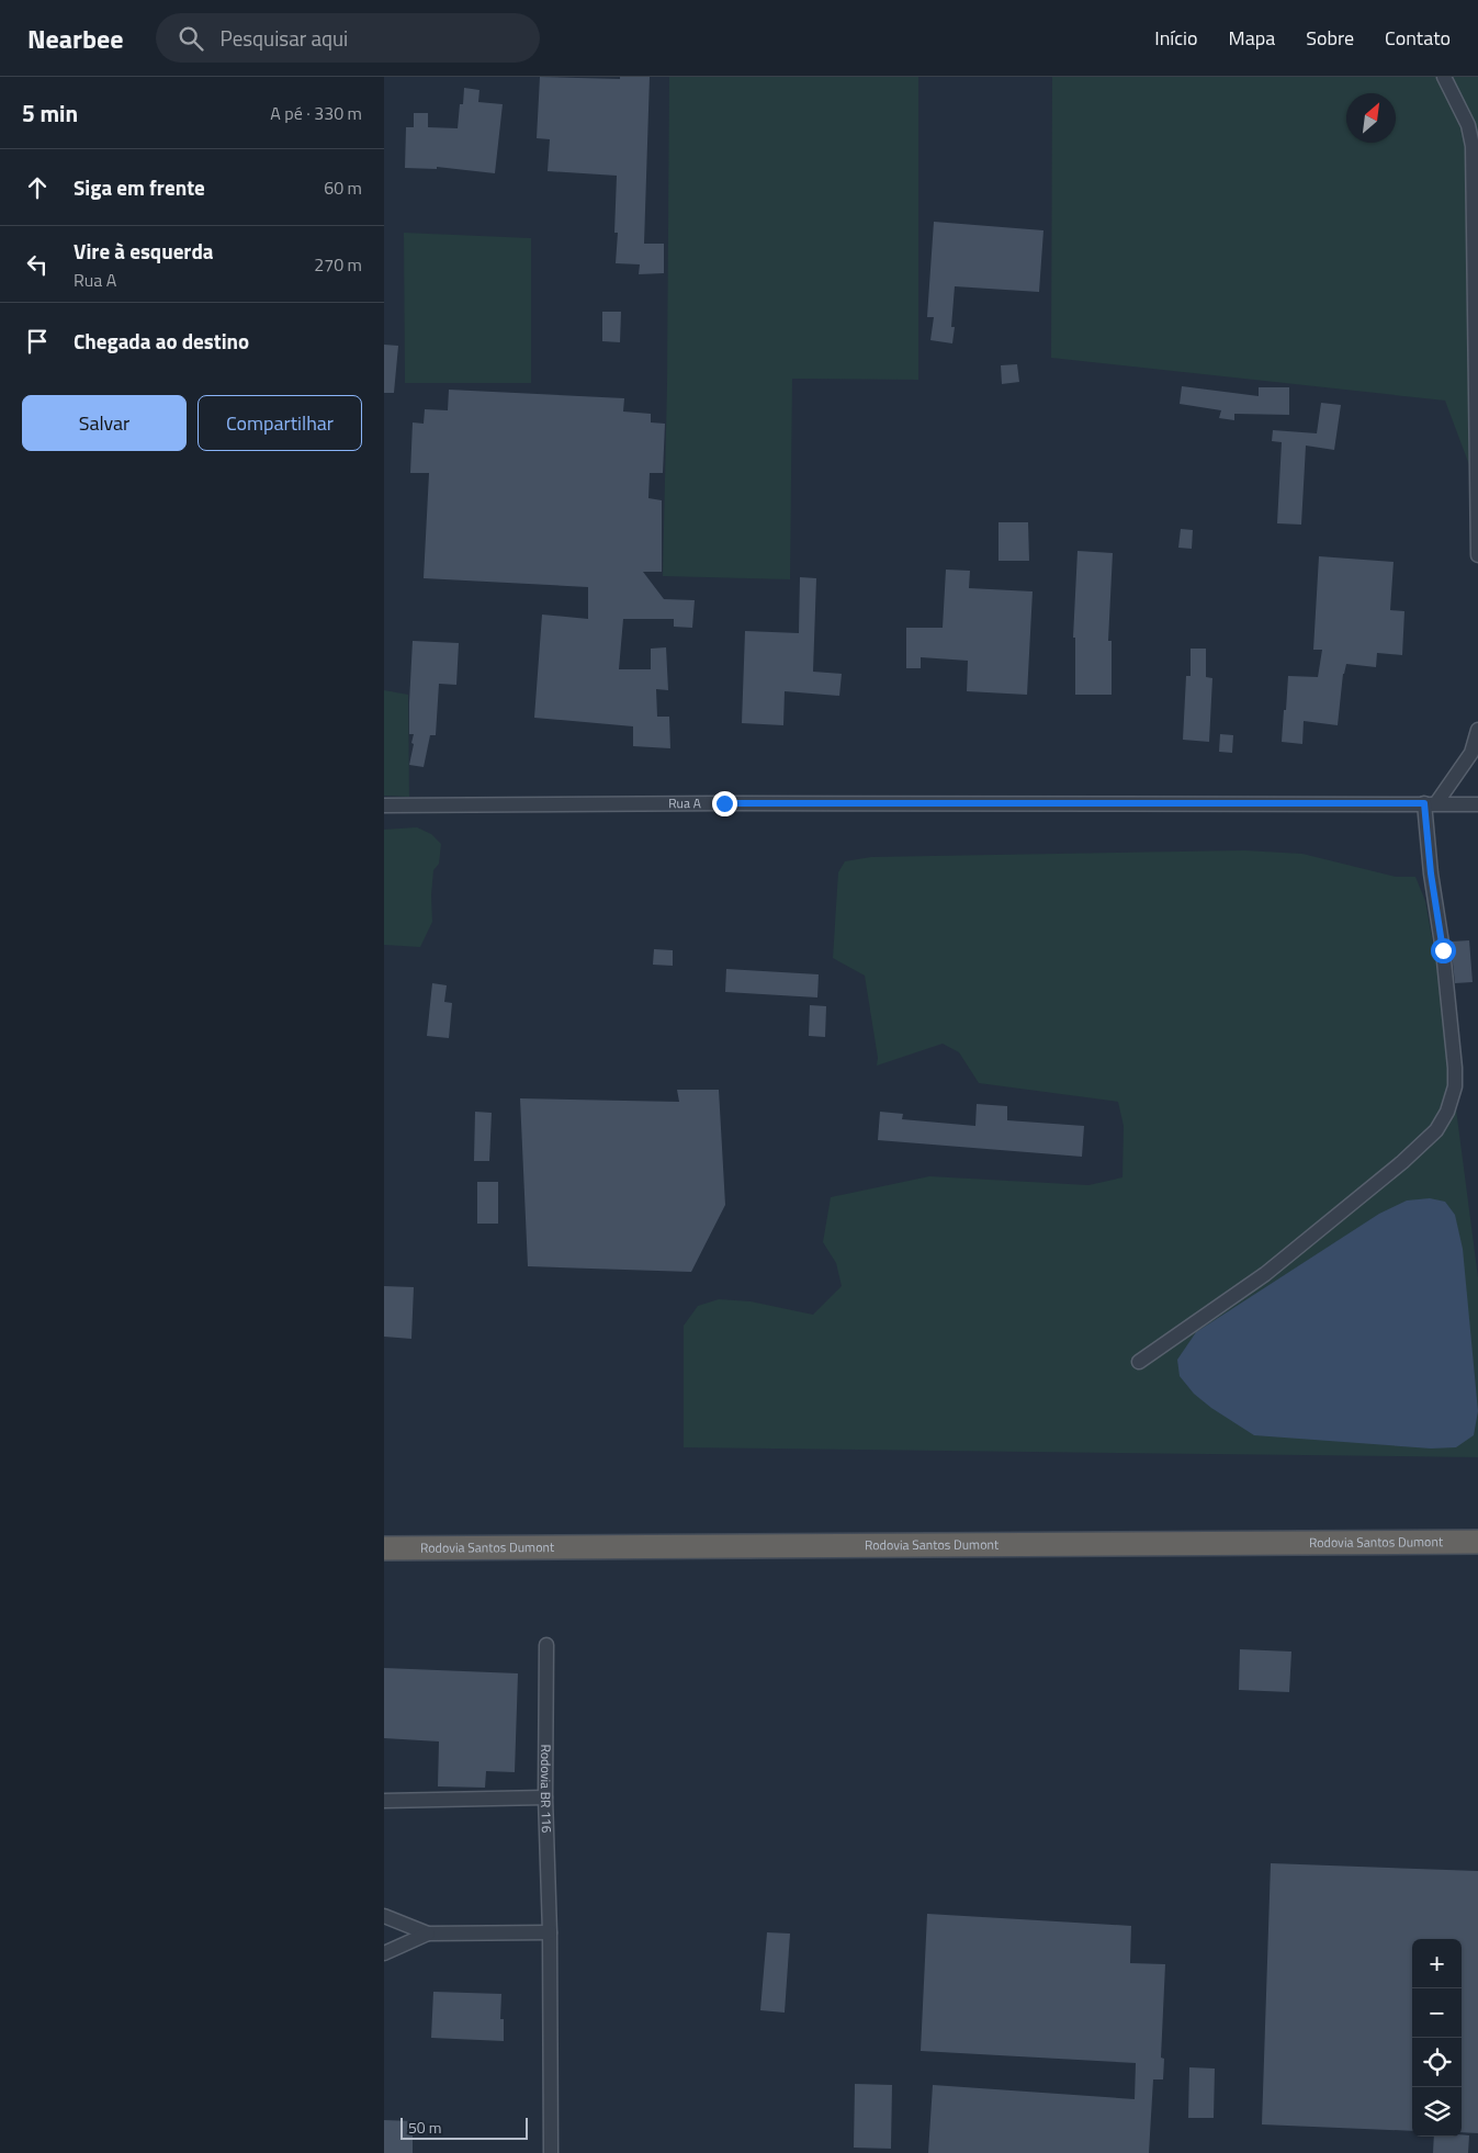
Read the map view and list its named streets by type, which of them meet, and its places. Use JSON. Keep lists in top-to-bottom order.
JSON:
{
  "streets": {
    "highway": ["Rodovia Santos Dumont"],
    "street": ["Rua A", "Rodovia BR 116"]
  },
  "scale_bar": "50 m",
  "north": "top right",
  "page": {
    "header": "Nearbee",
    "search": "Pesquisar aqui",
    "nav": [
      "Início",
      "Mapa",
      "Sobre",
      "Contato"
    ],
    "heading": ["5 min", "A pé · 330 m"],
    "list": [
      ["Siga em frente", "60 m"],
      ["Vire à esquerda", "Rua A", "270 m"],
      "Chegada ao destino"
    ],
    "buttons": ["Salvar", "Compartilhar"],
    "map_buttons": ["+", "−"],
    "scale": "50 m"
  }
}
